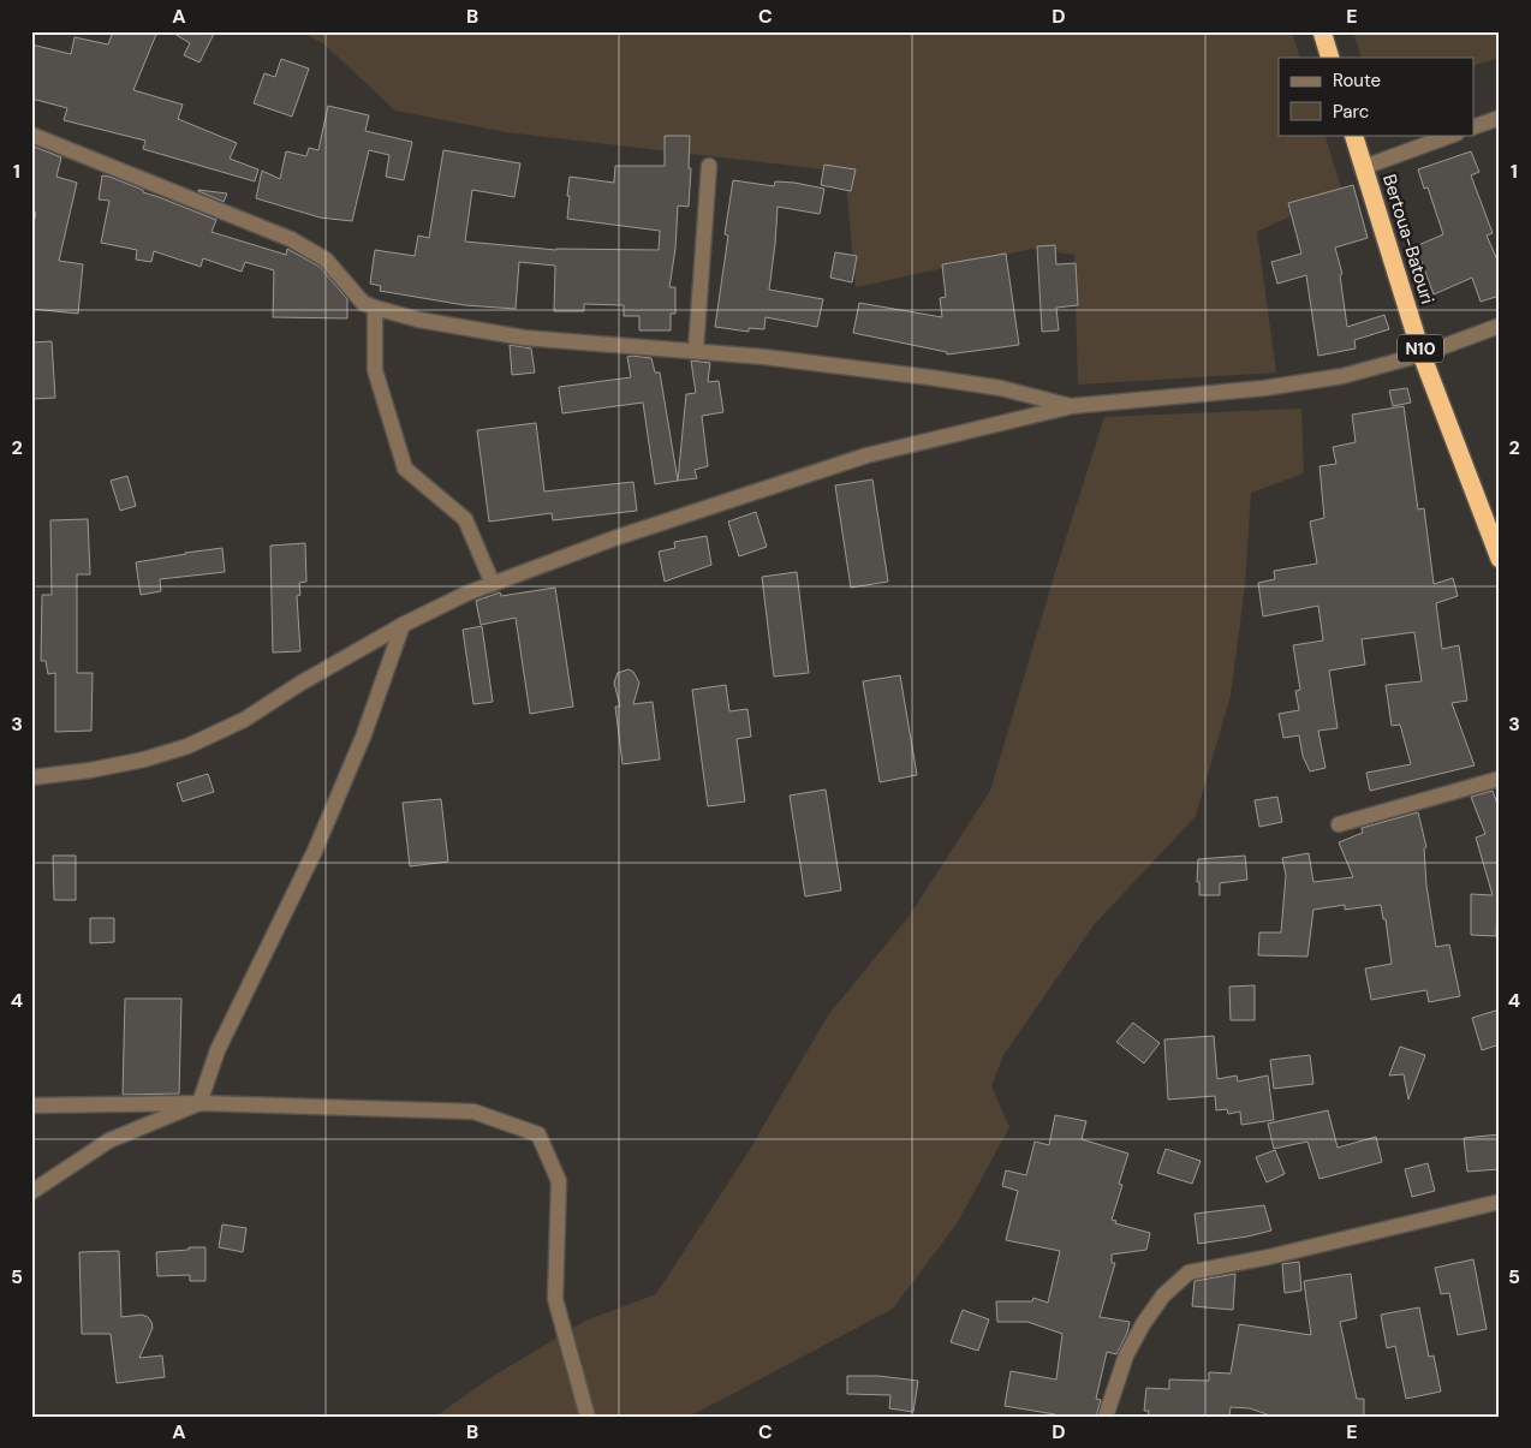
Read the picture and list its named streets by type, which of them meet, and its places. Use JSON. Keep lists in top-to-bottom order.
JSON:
{
  "streets": {
    "highway": ["Bertoua-Batouri", "N10"]
  },
  "legend": ["Route", "Parc"],
  "grid": {
    "columns": [
      "A",
      "B",
      "C",
      "D",
      "E"
    ],
    "rows": [
      "1",
      "2",
      "3",
      "4",
      "5"
    ]
  }
}
